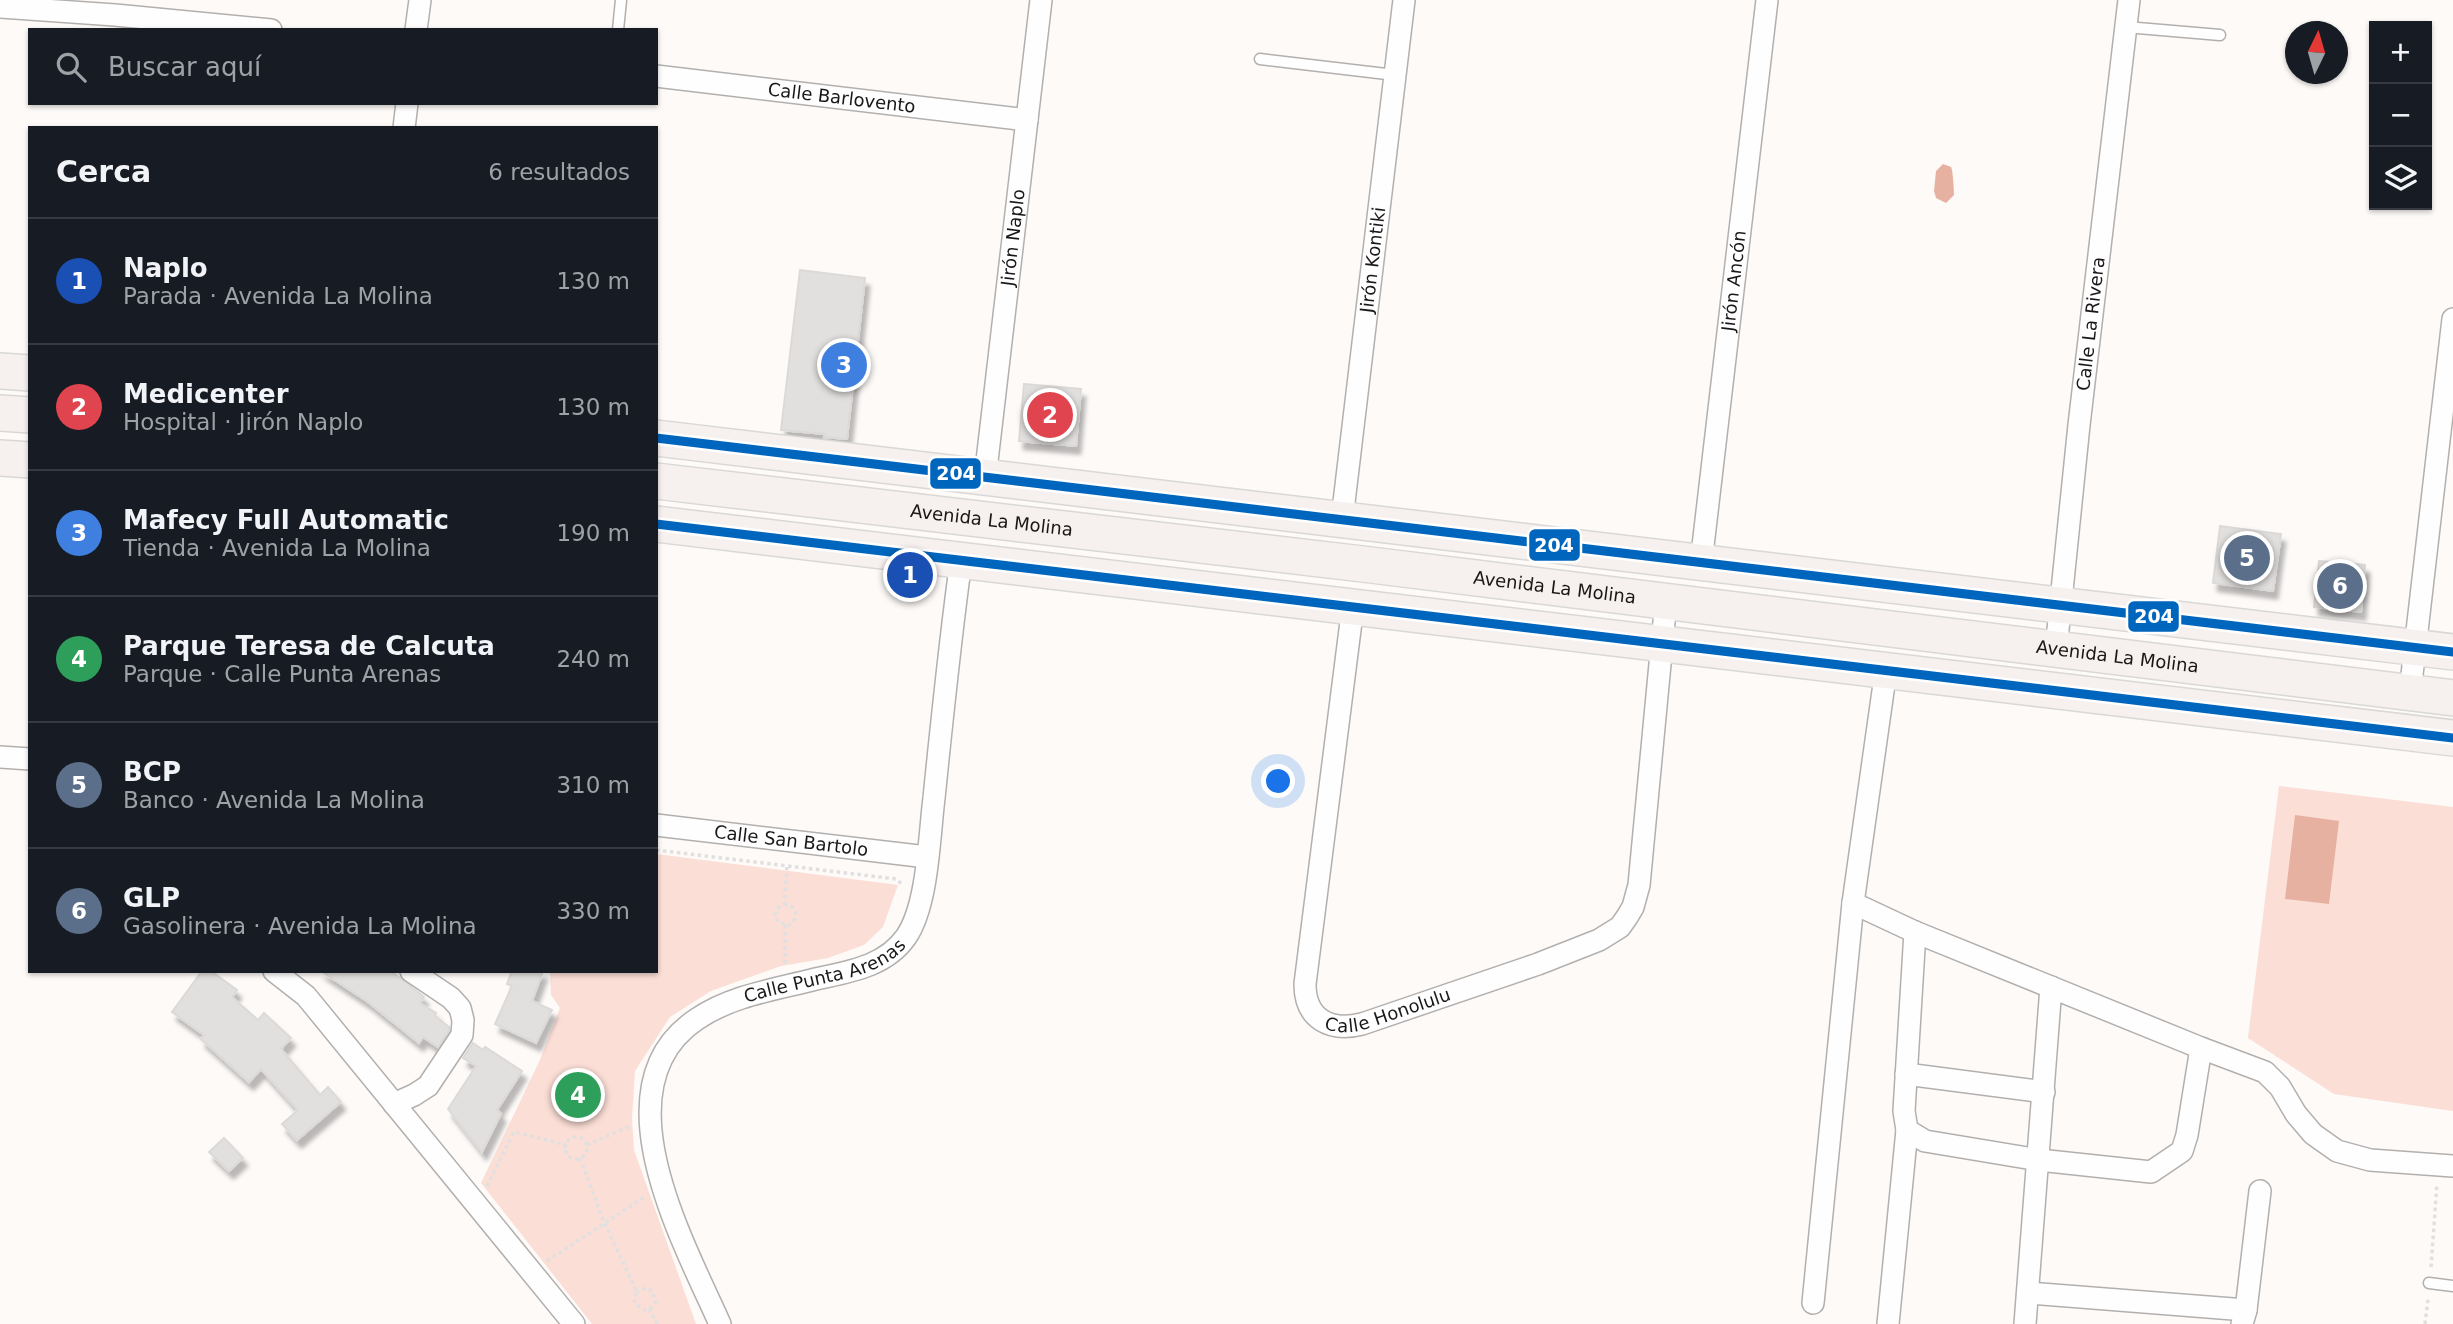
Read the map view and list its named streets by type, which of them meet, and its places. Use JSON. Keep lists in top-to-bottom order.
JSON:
{
  "streets": {
    "main road": ["Avenida La Molina"],
    "street": [
      "Calle Barlovento",
      "Jirón Naplo",
      "Jirón Kontiki",
      "Jirón Ancón",
      "Calle La Rivera",
      "Calle San Bartolo",
      "Calle Punta Arenas",
      "Calle Honolulu"
    ]
  },
  "crossings": [
    ["Calle Barlovento", "Jirón Naplo"],
    ["Calle La Rivera", "Avenida La Molina"],
    ["Avenida La Molina", "Calle Honolulu"],
    ["Calle San Bartolo", "Calle Punta Arenas"]
  ],
  "lines": ["transit line 204"],
  "north": "top",
  "page": {
    "map_buttons": ["+", "−"],
    "search": "Buscar aquí",
    "heading": ["Cerca", "6 resultados"],
    "list": [
      {
        "mark": "1",
        "name": "Naplo",
        "note": "Parada · Avenida La Molina",
        "value": "130 m"
      },
      {
        "mark": "2",
        "name": "Medicenter",
        "note": "Hospital · Jirón Naplo",
        "value": "130 m"
      },
      {
        "mark": "3",
        "name": "Mafecy Full Automatic",
        "note": "Tienda · Avenida La Molina",
        "value": "190 m"
      },
      {
        "mark": "4",
        "name": "Parque Teresa de Calcuta",
        "note": "Parque · Calle Punta Arenas",
        "value": "240 m"
      },
      {
        "mark": "5",
        "name": "BCP",
        "note": "Banco · Avenida La Molina",
        "value": "310 m"
      },
      {
        "mark": "6",
        "name": "GLP",
        "note": "Gasolinera · Avenida La Molina",
        "value": "330 m"
      }
    ],
    "pins": [
      "3",
      "2",
      "5",
      "1",
      "6",
      "4"
    ]
  }
}
